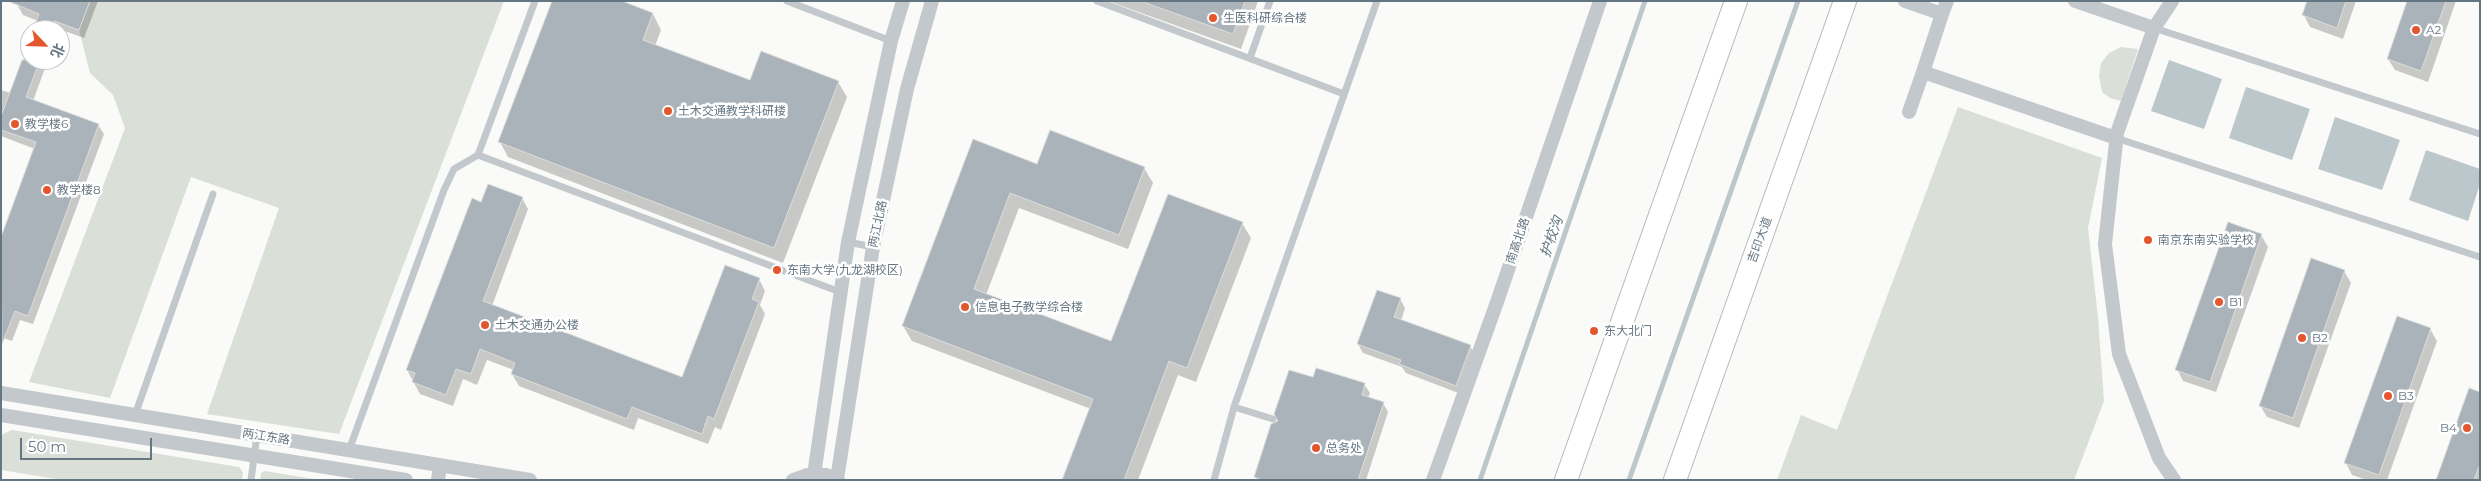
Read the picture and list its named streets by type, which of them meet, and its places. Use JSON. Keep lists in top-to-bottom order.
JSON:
{
  "streets": {
    "main road": ["吉印大道"],
    "street": ["两江北路", "南高北路", "两江东路"]
  },
  "water": ["护校沟"],
  "places": [
    "生医科研综合楼",
    "A2",
    "土木交通教学科研楼",
    "教学楼6",
    "教学楼8",
    "南京东南实验学校",
    "东南大学(九龙湖校区)",
    "B1",
    "信息电子教学综合楼",
    "土木交通办公楼",
    "东大北门",
    "B2",
    "B3",
    "B4",
    "总务处"
  ],
  "scale_bar": "50 m",
  "north": "bottom right"
}
